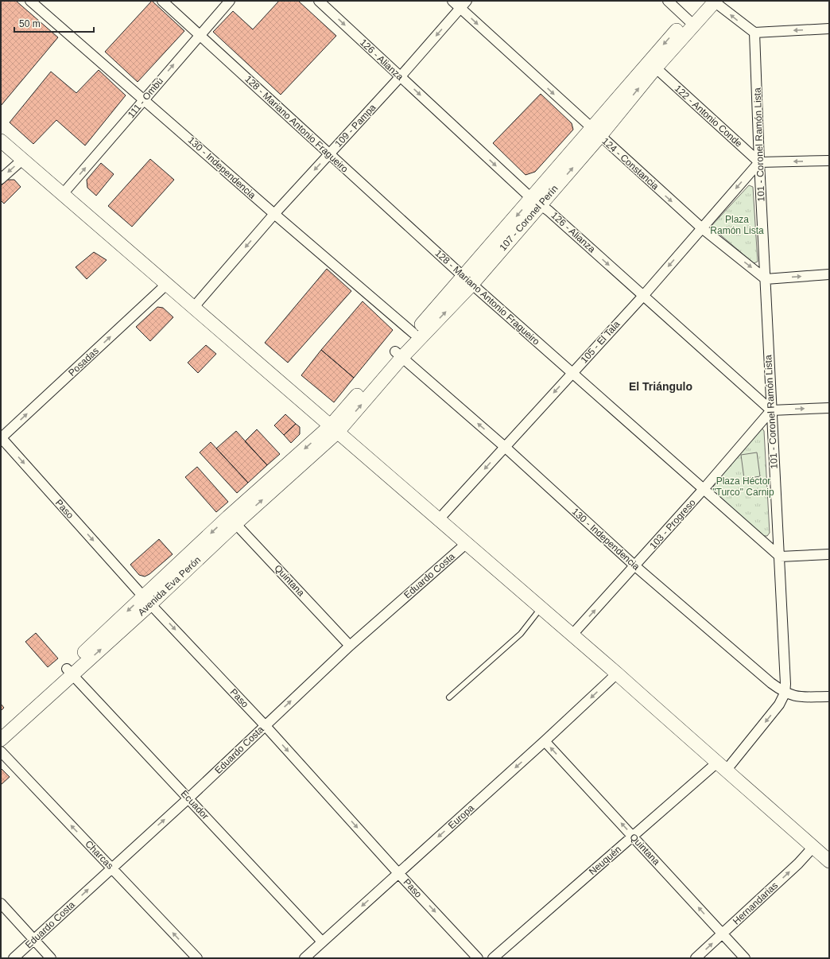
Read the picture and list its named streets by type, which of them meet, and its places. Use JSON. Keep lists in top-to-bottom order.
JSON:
{
  "streets": {
    "main road": ["107 - Coronel Perín", "Avenida Eva Perón"],
    "street": [
      "126 - Alianza",
      "111 - Ombú",
      "122 - Antonio Conde",
      "128 - Mariano Antonio Fragueiro",
      "109 - Pampa",
      "101 - Coronel Ramón Lista",
      "124 - Constancia",
      "130 - Independencia",
      "105 - El Tala",
      "Posadas",
      "Paso",
      "103 - Progreso",
      "Eduardo Costa",
      "Quintana",
      "Ecuador",
      "Europa",
      "Charcas",
      "Neuquén",
      "Hernandarias"
    ]
  },
  "crossings": [
    ["126 - Alianza", "109 - Pampa"],
    ["126 - Alianza", "101 - Coronel Ramón Lista"],
    ["126 - Alianza", "107 - Coronel Perín"],
    ["126 - Alianza", "105 - El Tala"],
    ["126 - Alianza", "103 - Progreso"],
    ["111 - Ombú", "128 - Mariano Antonio Fragueiro"],
    ["111 - Ombú", "130 - Independencia"],
    ["122 - Antonio Conde", "101 - Coronel Ramón Lista"],
    ["122 - Antonio Conde", "107 - Coronel Perín"],
    ["122 - Antonio Conde", "105 - El Tala"],
    ["128 - Mariano Antonio Fragueiro", "109 - Pampa"],
    ["128 - Mariano Antonio Fragueiro", "101 - Coronel Ramón Lista"],
    ["128 - Mariano Antonio Fragueiro", "107 - Coronel Perín"],
    ["128 - Mariano Antonio Fragueiro", "105 - El Tala"],
    ["128 - Mariano Antonio Fragueiro", "103 - Progreso"],
    ["109 - Pampa", "124 - Constancia"],
    ["109 - Pampa", "130 - Independencia"],
    ["101 - Coronel Ramón Lista", "124 - Constancia"],
    ["101 - Coronel Ramón Lista", "130 - Independencia"],
    ["101 - Coronel Ramón Lista", "105 - El Tala"],
    ["101 - Coronel Ramón Lista", "103 - Progreso"],
    ["101 - Coronel Ramón Lista", "Neuquén"],
    ["124 - Constancia", "107 - Coronel Perín"],
    ["124 - Constancia", "105 - El Tala"],
    ["130 - Independencia", "107 - Coronel Perín"],
    ["130 - Independencia", "105 - El Tala"],
    ["130 - Independencia", "103 - Progreso"],
    ["107 - Coronel Perín", "Avenida Eva Perón"],
    ["Posadas", "Paso"],
    ["Paso", "Eduardo Costa"],
    ["Paso", "Avenida Eva Perón"],
    ["Paso", "Europa"],
    ["Eduardo Costa", "Quintana"],
    ["Eduardo Costa", "Ecuador"],
    ["Eduardo Costa", "Charcas"],
    ["Quintana", "Avenida Eva Perón"],
    ["Quintana", "Europa"],
    ["Quintana", "Neuquén"],
    ["Quintana", "Hernandarias"],
    ["Avenida Eva Perón", "Ecuador"],
    ["Ecuador", "Europa"]
  ],
  "one_way": [
    "126 - Alianza",
    "111 - Ombú",
    "109 - Pampa",
    "124 - Constancia",
    "105 - El Tala",
    "Posadas",
    "Paso",
    "Eduardo Costa",
    "Quintana",
    "Europa",
    "Charcas",
    "Hernandarias"
  ],
  "districts": ["El Triángulo"],
  "parks": ["Plaza Ramón Lista", "Plaza Héctor \"Turco\" Carnip"],
  "scale_bar": "50 m"
}
